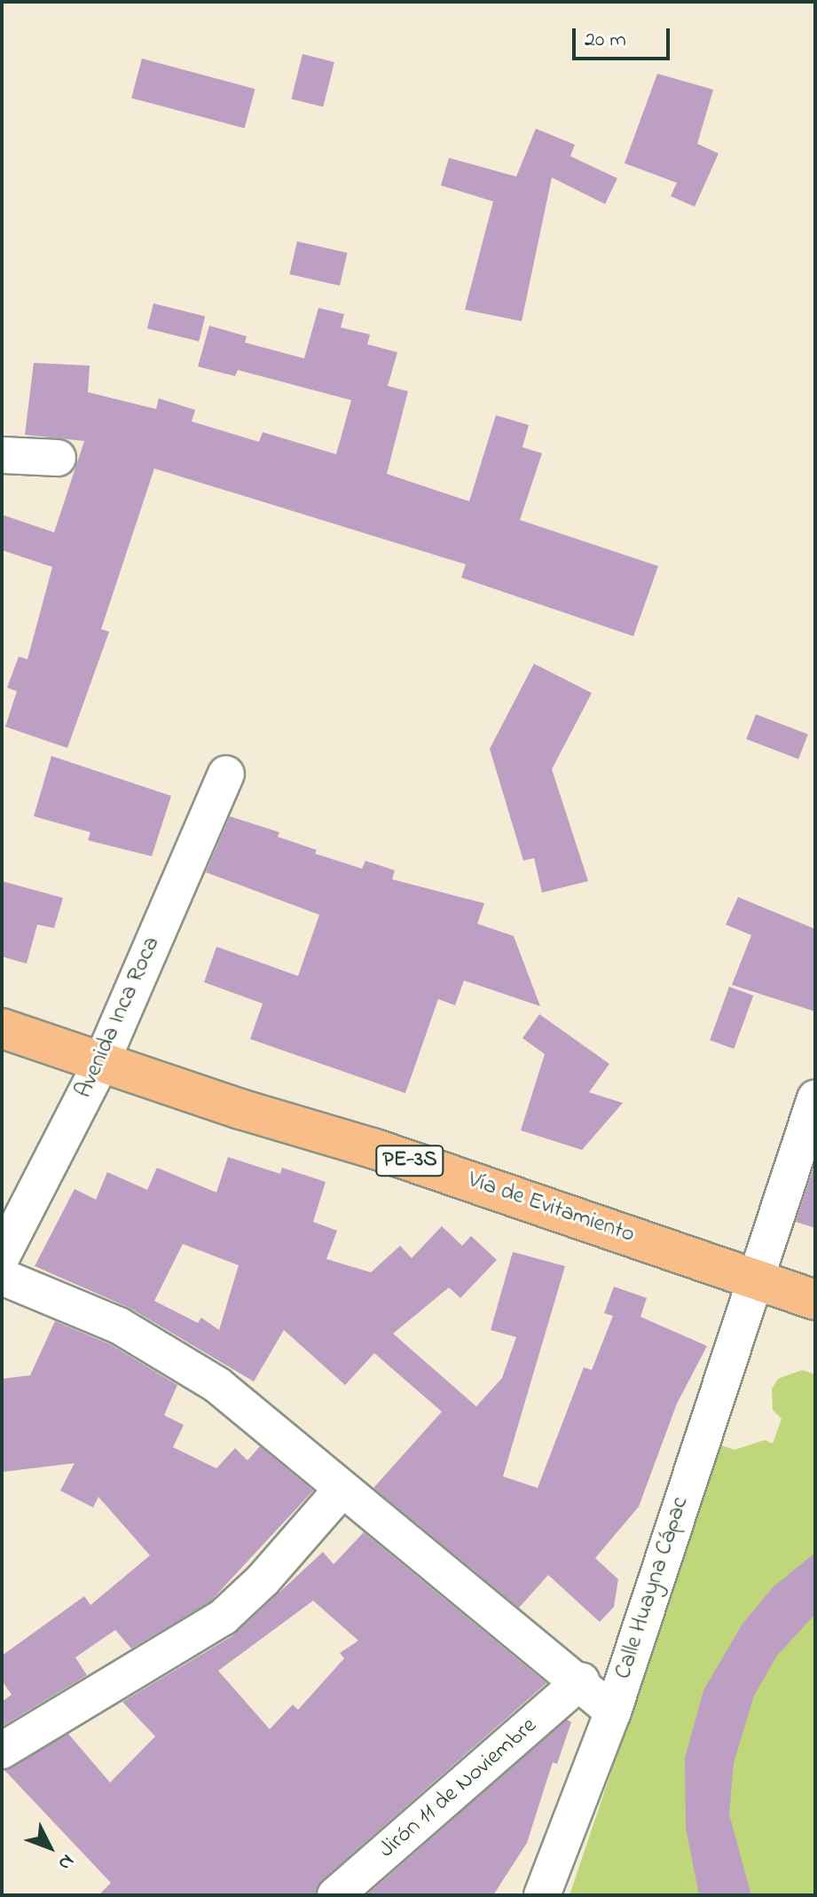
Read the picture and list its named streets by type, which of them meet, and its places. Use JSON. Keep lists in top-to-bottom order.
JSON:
{
  "streets": {
    "highway": ["PE-3S", "Vía de Evitamiento"],
    "street": ["Avenida Inca Roca", "Calle Huayna Cápac", "Jirón 11 de Noviembre"]
  },
  "crossings": [
    ["Avenida Inca Roca", "Vía de Evitamiento"],
    ["Vía de Evitamiento", "Calle Huayna Cápac"]
  ],
  "scale_bar": "20 m",
  "north": "bottom right"
}
